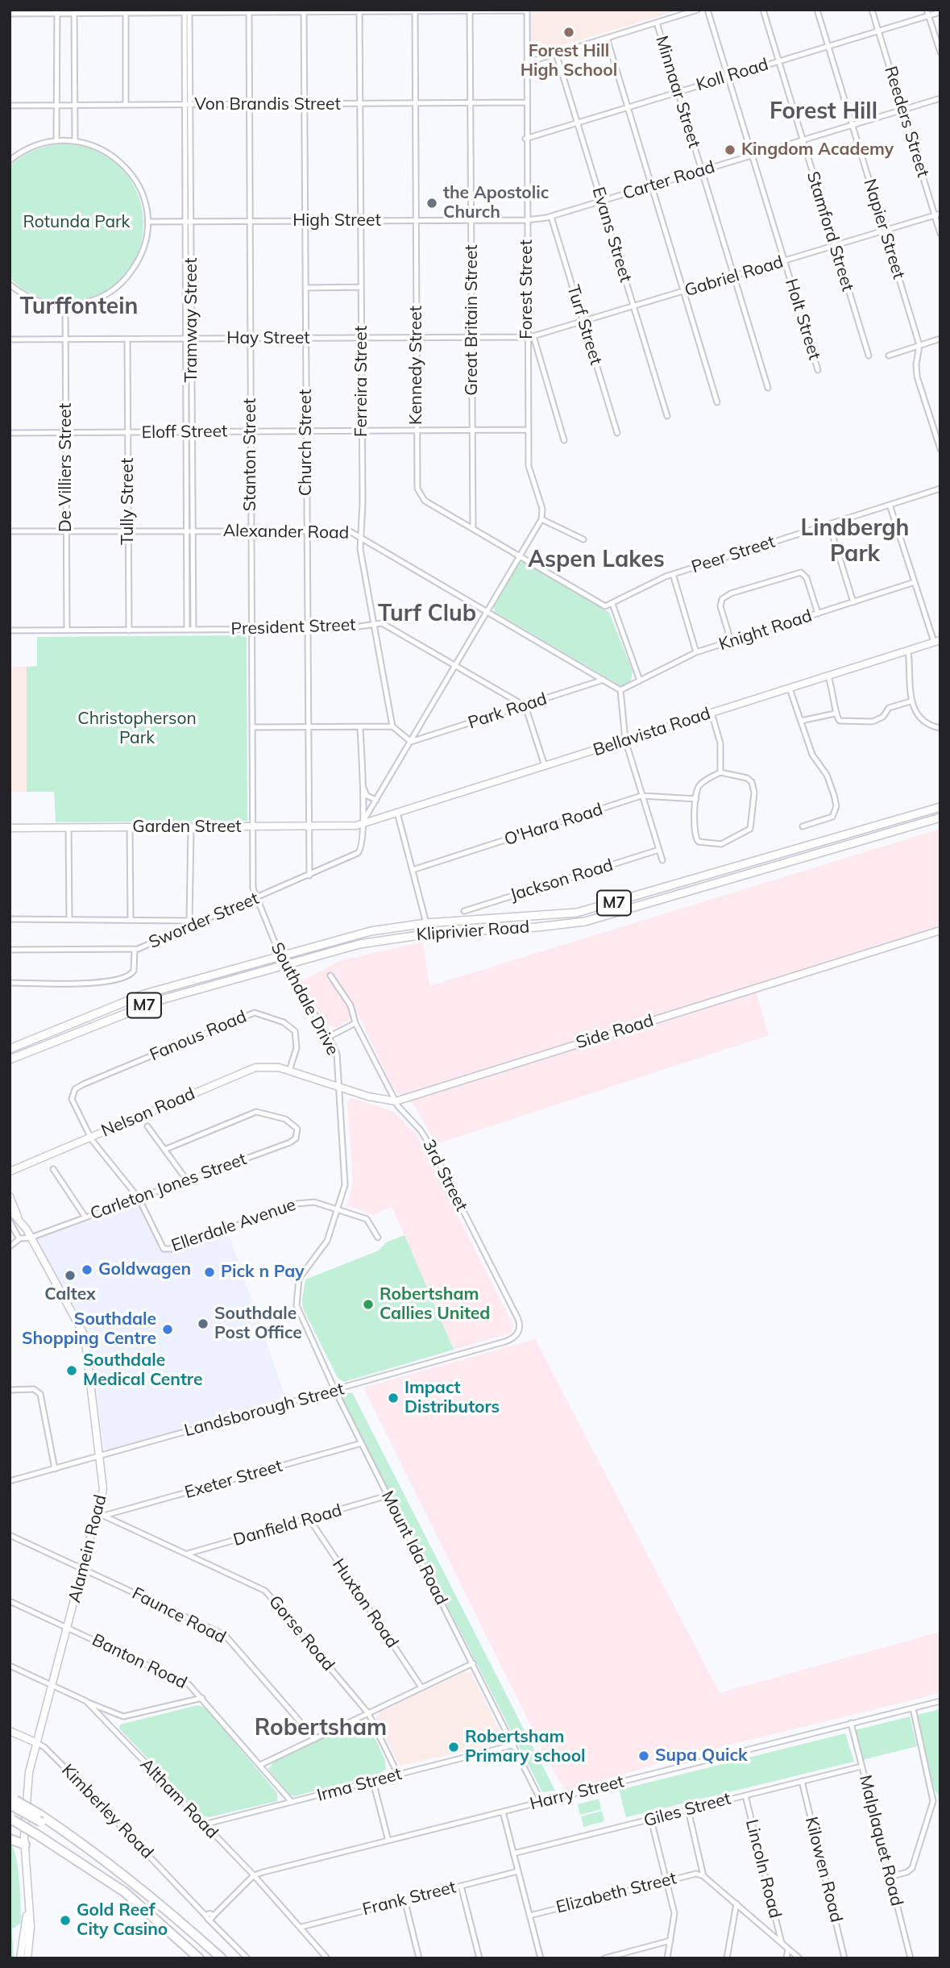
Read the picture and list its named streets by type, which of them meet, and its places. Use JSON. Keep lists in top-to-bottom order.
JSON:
{
  "streets": {
    "main road": ["M7", "Kliprivier Road"],
    "street": [
      "Koll Road",
      "Minnaar Street",
      "Von Brandis Street",
      "Reeders Street",
      "Carter Road",
      "High Street",
      "Napier Street",
      "Stamford Street",
      "Evans Street",
      "Gabriel Road",
      "Forest Street",
      "Holt Street",
      "Tramway Street",
      "Great Britain Street",
      "Turf Street",
      "Hay Street",
      "Kennedy Street",
      "Ferreira Street",
      "Eloff Street",
      "Church Street",
      "Stanton Street",
      "De Villiers Street",
      "Tully Street",
      "Alexander Road",
      "Peer Street",
      "President Street",
      "Knight Road",
      "Park Road",
      "Bellavista Road",
      "O'Hara Road",
      "Garden Street",
      "Jackson Road",
      "Sworder Street",
      "Southdale Drive",
      "Side Road",
      "Fanous Road",
      "Nelson Road",
      "3rd Street",
      "Carleton Jones Street",
      "Ellerdale Avenue",
      "Landsborough Street",
      "Exeter Street",
      "Danfield Road",
      "Mount Ida Road",
      "Alamein Road",
      "Huxton Road",
      "Faunce Road",
      "Gorse Road",
      "Banton Road",
      "Irma Street",
      "Harry Street",
      "Altham Road",
      "Giles Street",
      "Kimberley Road",
      "Malplaquet Road",
      "Lincoln Road",
      "Kilowen Road",
      "Elizabeth Street",
      "Frank Street"
    ]
  },
  "crossings": [
    ["Koll Road", "Minnaar Street"],
    ["Koll Road", "Reeders Street"],
    ["Koll Road", "Napier Street"],
    ["Koll Road", "Stamford Street"],
    ["Koll Road", "Evans Street"],
    ["Koll Road", "Forest Street"],
    ["Koll Road", "Holt Street"],
    ["Minnaar Street", "Carter Road"],
    ["Minnaar Street", "Gabriel Road"],
    ["Von Brandis Street", "Forest Street"],
    ["Von Brandis Street", "Tramway Street"],
    ["Von Brandis Street", "Great Britain Street"],
    ["Von Brandis Street", "Kennedy Street"],
    ["Von Brandis Street", "Ferreira Street"],
    ["Von Brandis Street", "Church Street"],
    ["Von Brandis Street", "Stanton Street"],
    ["Reeders Street", "Carter Road"],
    ["Reeders Street", "Gabriel Road"],
    ["Carter Road", "High Street"],
    ["Carter Road", "Napier Street"],
    ["Carter Road", "Stamford Street"],
    ["Carter Road", "Evans Street"],
    ["Carter Road", "Forest Street"],
    ["Carter Road", "Holt Street"],
    ["Carter Road", "Turf Street"],
    ["High Street", "Forest Street"],
    ["High Street", "Tramway Street"],
    ["High Street", "Great Britain Street"],
    ["High Street", "Kennedy Street"],
    ["High Street", "Ferreira Street"],
    ["High Street", "Church Street"],
    ["High Street", "Stanton Street"],
    ["Napier Street", "Gabriel Road"],
    ["Stamford Street", "Gabriel Road"],
    ["Evans Street", "Gabriel Road"],
    ["Gabriel Road", "Forest Street"],
    ["Gabriel Road", "Holt Street"],
    ["Gabriel Road", "Turf Street"],
    ["Gabriel Road", "Hay Street"],
    ["Forest Street", "Hay Street"],
    ["Forest Street", "Eloff Street"],
    ["Tramway Street", "Hay Street"],
    ["Tramway Street", "Eloff Street"],
    ["Tramway Street", "Alexander Road"],
    ["Tramway Street", "President Street"],
    ["Great Britain Street", "Hay Street"],
    ["Great Britain Street", "Kennedy Street"],
    ["Great Britain Street", "Eloff Street"],
    ["Hay Street", "Kennedy Street"],
    ["Hay Street", "Ferreira Street"],
    ["Hay Street", "Church Street"],
    ["Hay Street", "Stanton Street"],
    ["Hay Street", "De Villiers Street"],
    ["Hay Street", "Tully Street"],
    ["Kennedy Street", "Eloff Street"],
    ["Kennedy Street", "Peer Street"],
    ["Ferreira Street", "Eloff Street"],
    ["Ferreira Street", "Alexander Road"],
    ["Ferreira Street", "President Street"],
    ["Eloff Street", "Church Street"],
    ["Eloff Street", "Stanton Street"],
    ["Eloff Street", "De Villiers Street"],
    ["Eloff Street", "Tully Street"],
    ["Church Street", "Alexander Road"],
    ["Church Street", "President Street"],
    ["Church Street", "Garden Street"],
    ["Church Street", "Sworder Street"],
    ["Stanton Street", "Alexander Road"],
    ["Stanton Street", "President Street"],
    ["Stanton Street", "Garden Street"],
    ["Stanton Street", "Sworder Street"],
    ["Stanton Street", "Southdale Drive"],
    ["De Villiers Street", "Alexander Road"],
    ["De Villiers Street", "President Street"],
    ["Tully Street", "Alexander Road"],
    ["Tully Street", "President Street"],
    ["Alexander Road", "Knight Road"],
    ["Alexander Road", "Park Road"],
    ["President Street", "Park Road"],
    ["Bellavista Road", "Garden Street"],
    ["Bellavista Road", "Sworder Street"],
    ["Garden Street", "Sworder Street"],
    ["Sworder Street", "Southdale Drive"],
    ["Kliprivier Road", "Southdale Drive"],
    ["Southdale Drive", "Ellerdale Avenue"],
    ["Southdale Drive", "Mount Ida Road"],
    ["Side Road", "3rd Street"],
    ["Fanous Road", "Nelson Road"],
    ["3rd Street", "Landsborough Street"],
    ["Carleton Jones Street", "Ellerdale Avenue"],
    ["Carleton Jones Street", "Alamein Road"],
    ["Landsborough Street", "Mount Ida Road"],
    ["Landsborough Street", "Alamein Road"],
    ["Exeter Street", "Mount Ida Road"],
    ["Exeter Street", "Alamein Road"],
    ["Exeter Street", "Gorse Road"],
    ["Danfield Road", "Mount Ida Road"],
    ["Danfield Road", "Huxton Road"],
    ["Danfield Road", "Gorse Road"],
    ["Mount Ida Road", "Irma Street"],
    ["Mount Ida Road", "Harry Street"],
    ["Alamein Road", "Faunce Road"],
    ["Alamein Road", "Gorse Road"],
    ["Alamein Road", "Banton Road"],
    ["Alamein Road", "Altham Road"],
    ["Alamein Road", "Kimberley Road"],
    ["Gorse Road", "Irma Street"],
    ["Banton Road", "Irma Street"],
    ["Irma Street", "Altham Road"],
    ["Harry Street", "Altham Road"],
    ["Harry Street", "Kimberley Road"],
    ["Harry Street", "Malplaquet Road"],
    ["Altham Road", "Frank Street"],
    ["Giles Street", "Malplaquet Road"],
    ["Giles Street", "Lincoln Road"],
    ["Giles Street", "Kilowen Road"]
  ],
  "districts": [
    "Forest Hill",
    "Turffontein",
    "Lindbergh Park",
    "Aspen Lakes",
    "Turf Club",
    "Robertsham"
  ],
  "parks": ["Rotunda Park", "Christopherson Park"],
  "places": [
    "Forest Hill High School",
    "Kingdom Academy",
    "the Apostolic Church",
    "Goldwagen",
    "Pick n Pay",
    "Caltex",
    "Robertsham Callies United",
    "Southdale Post Office",
    "Southdale Shopping Centre",
    "Southdale Medical Centre",
    "Impact Distributors",
    "Robertsham Primary school",
    "Supa Quick",
    "Gold Reef City Casino"
  ]
}
